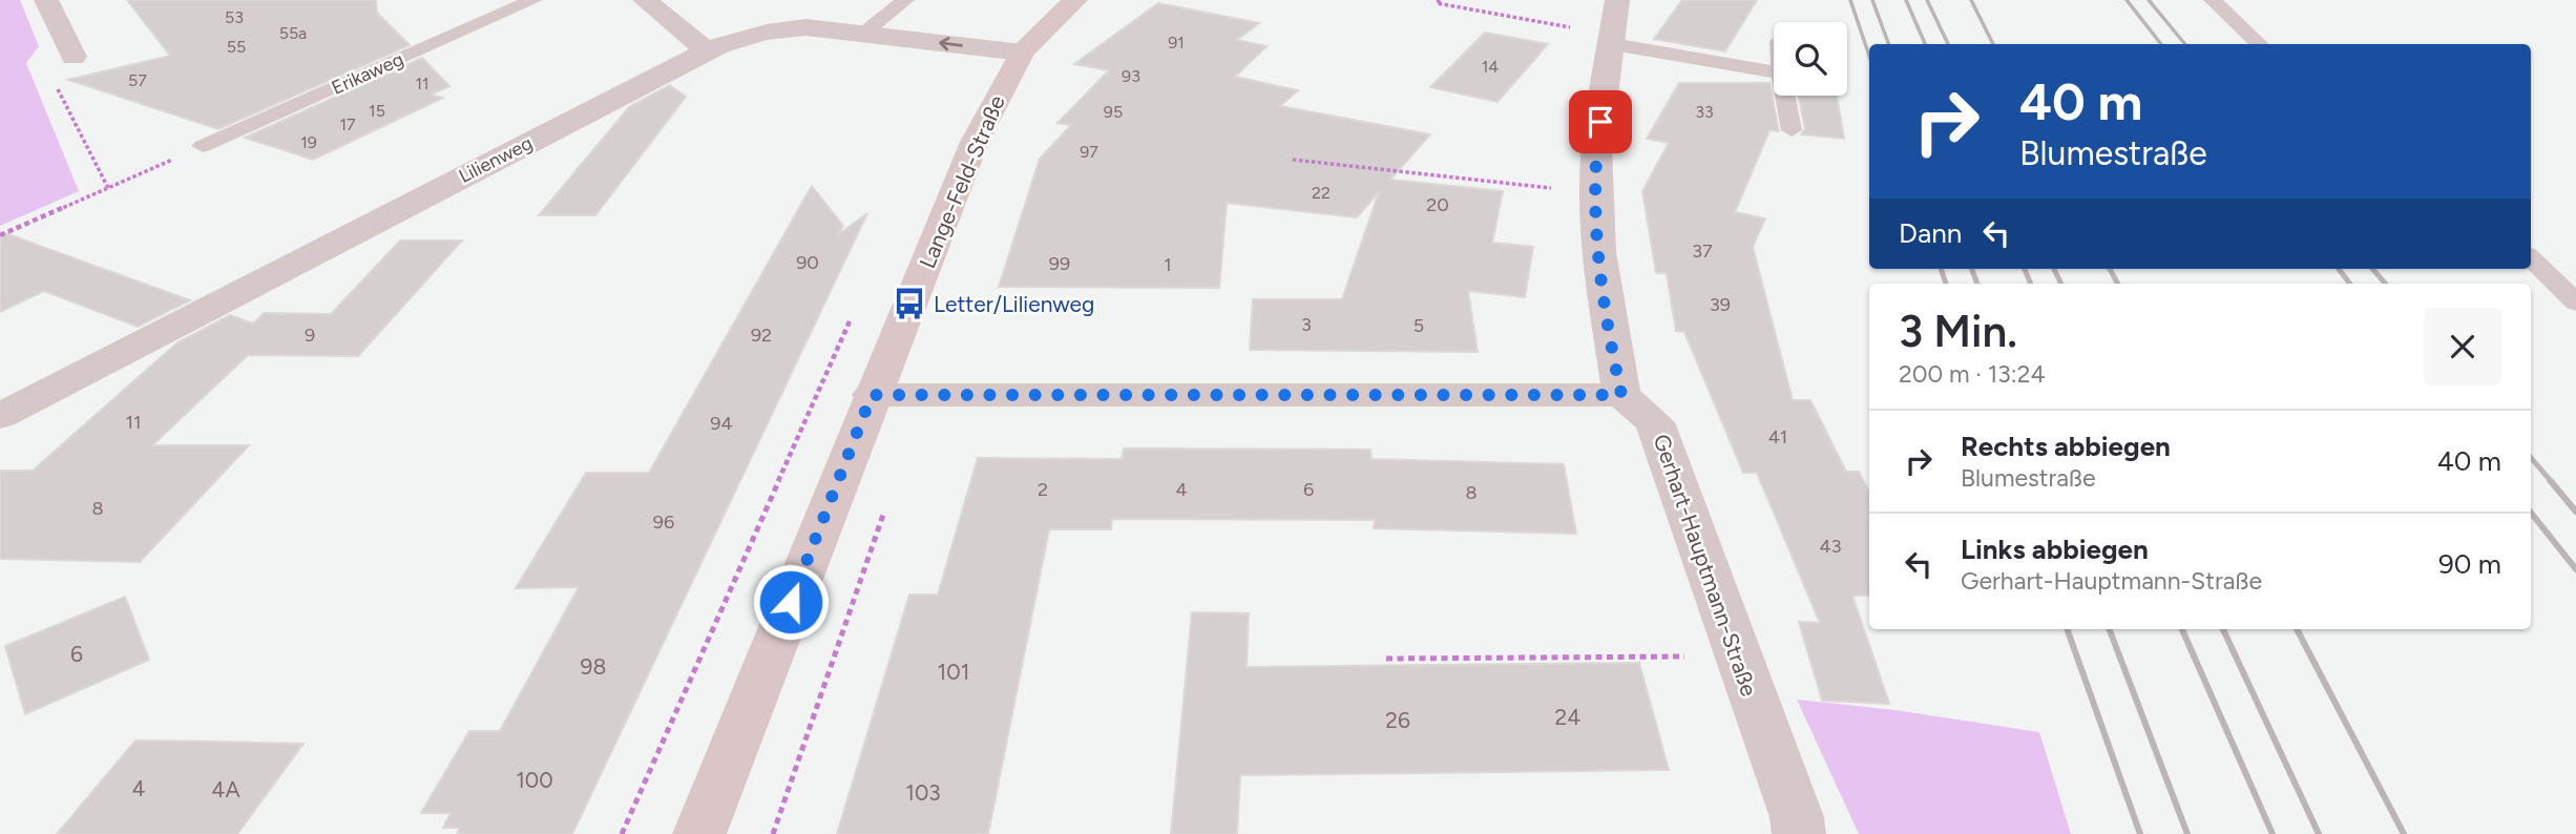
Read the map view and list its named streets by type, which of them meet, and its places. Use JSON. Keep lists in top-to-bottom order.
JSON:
{
  "streets": {
    "street": ["Lilienweg", "Lange-Feld-Straße", "Gerhart-Hauptmann-Straße"],
    "lane": ["Erikaweg"]
  },
  "crossings": [
    ["Lilienweg", "Lange-Feld-Straße"]
  ],
  "places": {
    "bus stop": ["Letter/Lilienweg"]
  },
  "house_numbers": [
    "53",
    "55a",
    "91",
    "55",
    "14",
    "93",
    "57",
    "11",
    "15",
    "95",
    "33",
    "17",
    "19",
    "97",
    "22",
    "20",
    "37",
    "90",
    "99",
    "1",
    "39",
    "3",
    "5",
    "9",
    "92",
    "11",
    "94",
    "41",
    "2",
    "4",
    "6",
    "8",
    "8",
    "96",
    "43",
    "6",
    "98",
    "101",
    "24",
    "26",
    "100",
    "4",
    "4A",
    "103"
  ],
  "page": {
    "turn": ["40 m", "Blumestraße"],
    "then": "Dann",
    "heading": ["3 Min.", "200 m · 13:24"],
    "list": [
      {
        "name": "Rechts abbiegen",
        "note": "Blumestraße",
        "value": "40 m"
      },
      {
        "name": "Links abbiegen",
        "note": "Gerhart-Hauptmann-Straße",
        "value": "90 m"
      }
    ]
  }
}
